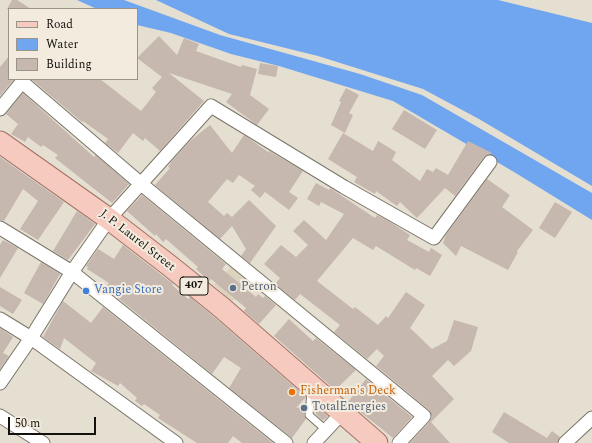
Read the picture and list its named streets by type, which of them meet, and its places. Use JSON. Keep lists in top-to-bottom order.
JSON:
{
  "streets": {
    "main road": ["J. P. Laurel Street", "407"]
  },
  "places": [
    "Petron",
    "Vangie Store",
    "Fisherman's Deck",
    "TotalEnergies"
  ],
  "legend": ["Road", "Water", "Building"],
  "scale_bar": "50 m"
}
